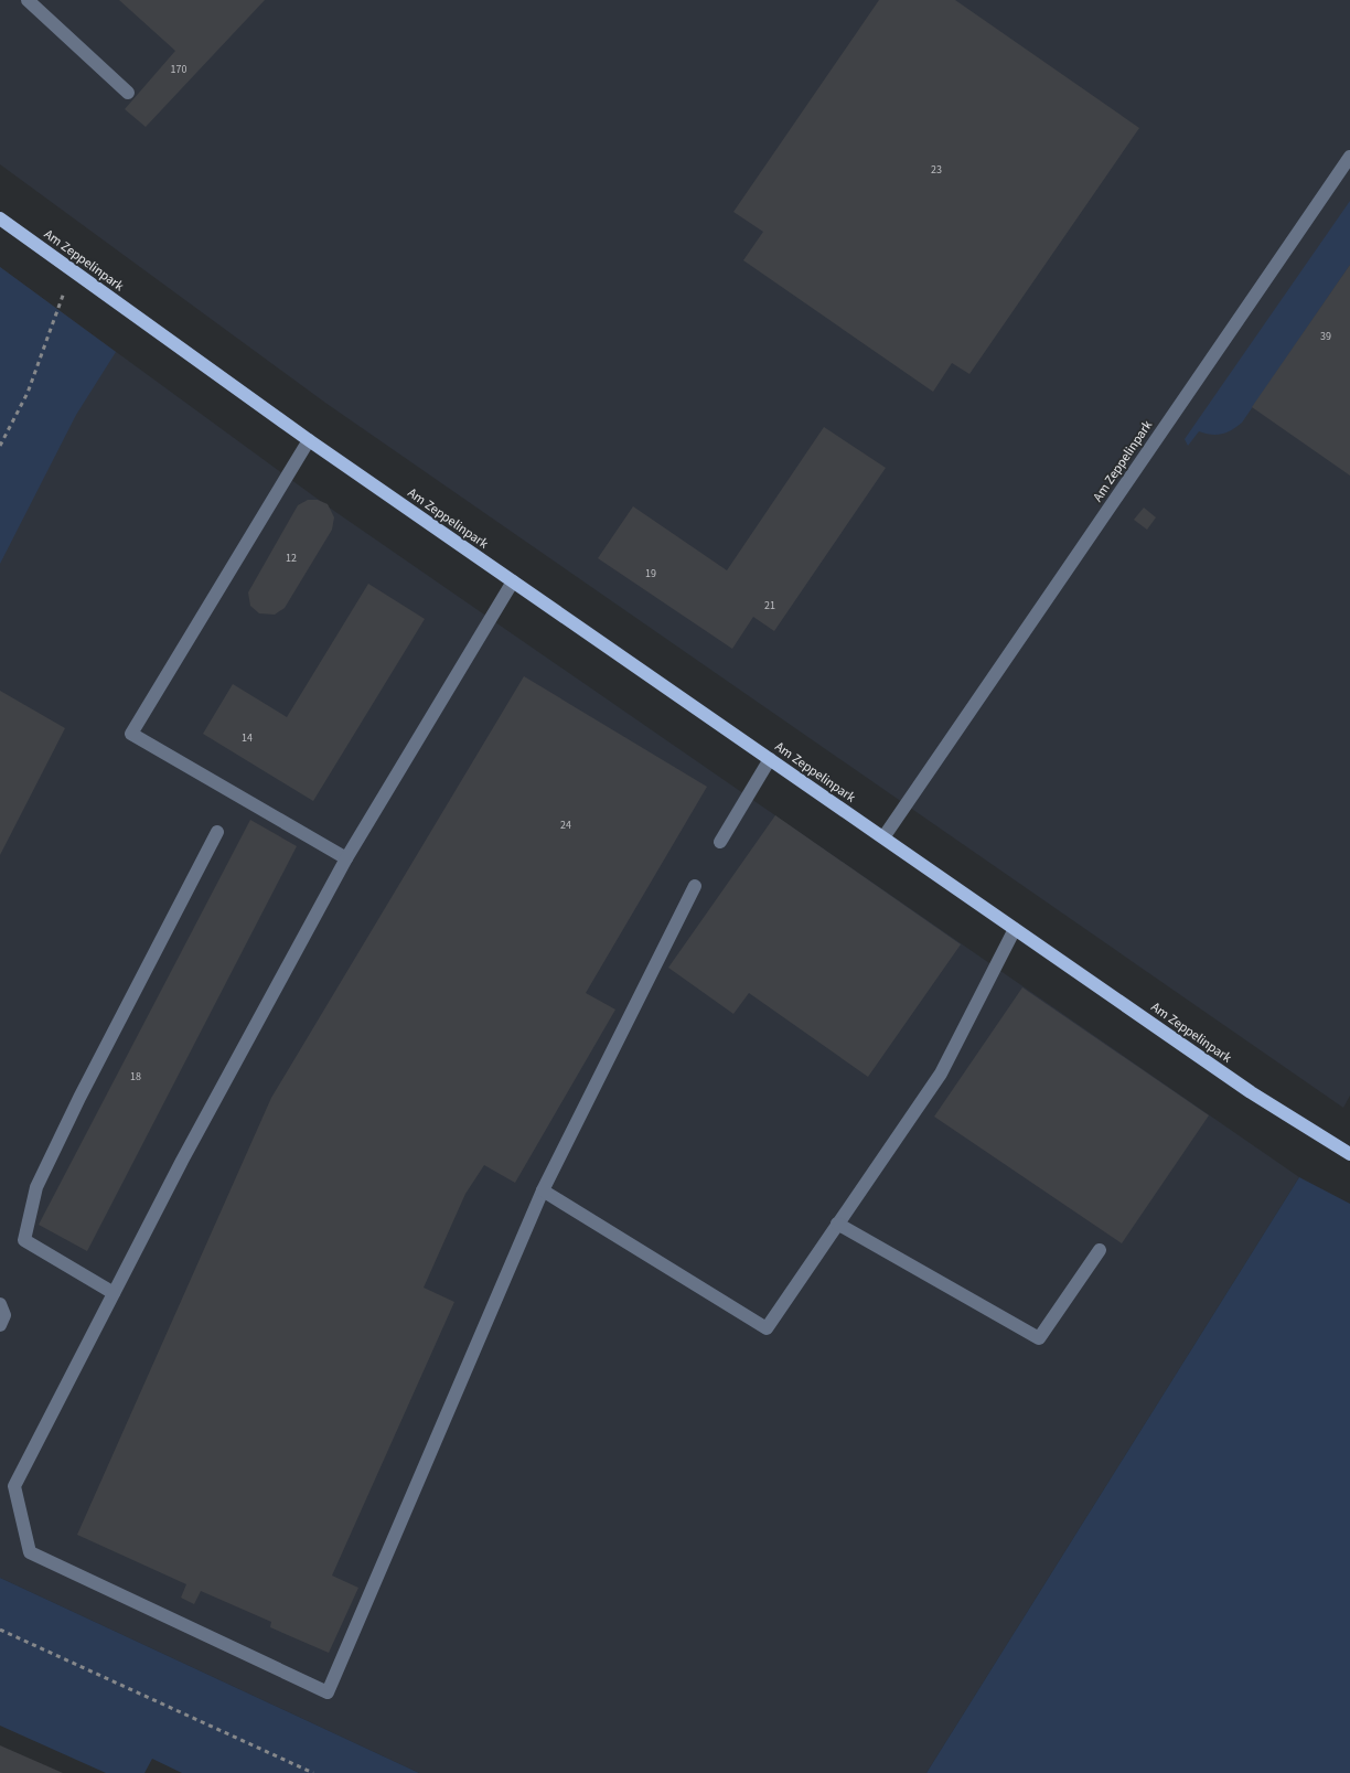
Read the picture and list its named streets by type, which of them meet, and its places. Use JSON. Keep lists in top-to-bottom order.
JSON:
{
  "streets": {
    "main road": ["Am Zeppelinpark"]
  },
  "house_numbers": [
    "170",
    "23",
    "39",
    "12",
    "19",
    "21",
    "14",
    "24",
    "18"
  ]
}
